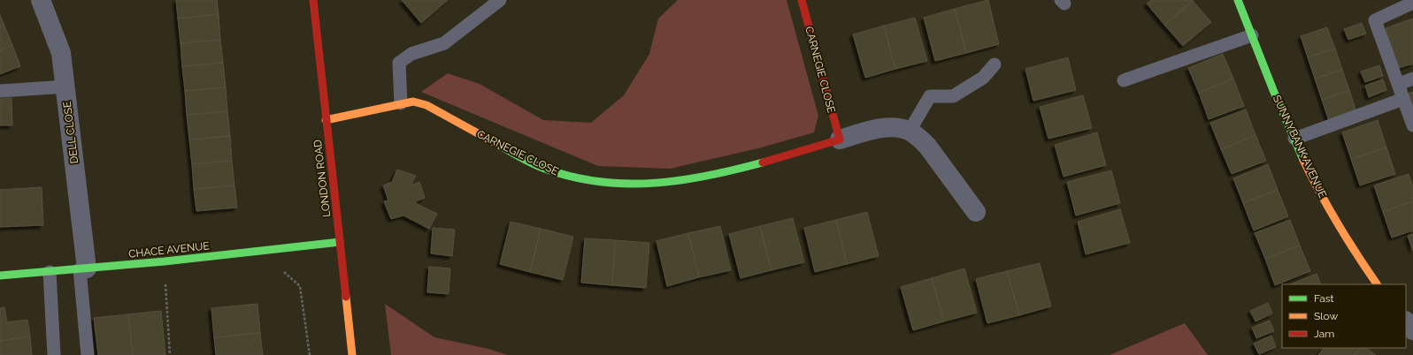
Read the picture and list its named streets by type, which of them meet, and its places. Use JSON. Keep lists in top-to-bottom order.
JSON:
{
  "streets": {
    "street": [
      "CARNEGIE CLOSE",
      "DELL CLOSE",
      "SUNNYBANK AVENUE",
      "LONDON ROAD",
      "CHACE AVENUE"
    ]
  },
  "crossings": [
    ["CARNEGIE CLOSE", "LONDON ROAD"],
    ["DELL CLOSE", "CHACE AVENUE"],
    ["LONDON ROAD", "CHACE AVENUE"]
  ],
  "legend": ["Fast", "Slow", "Jam"]
}
